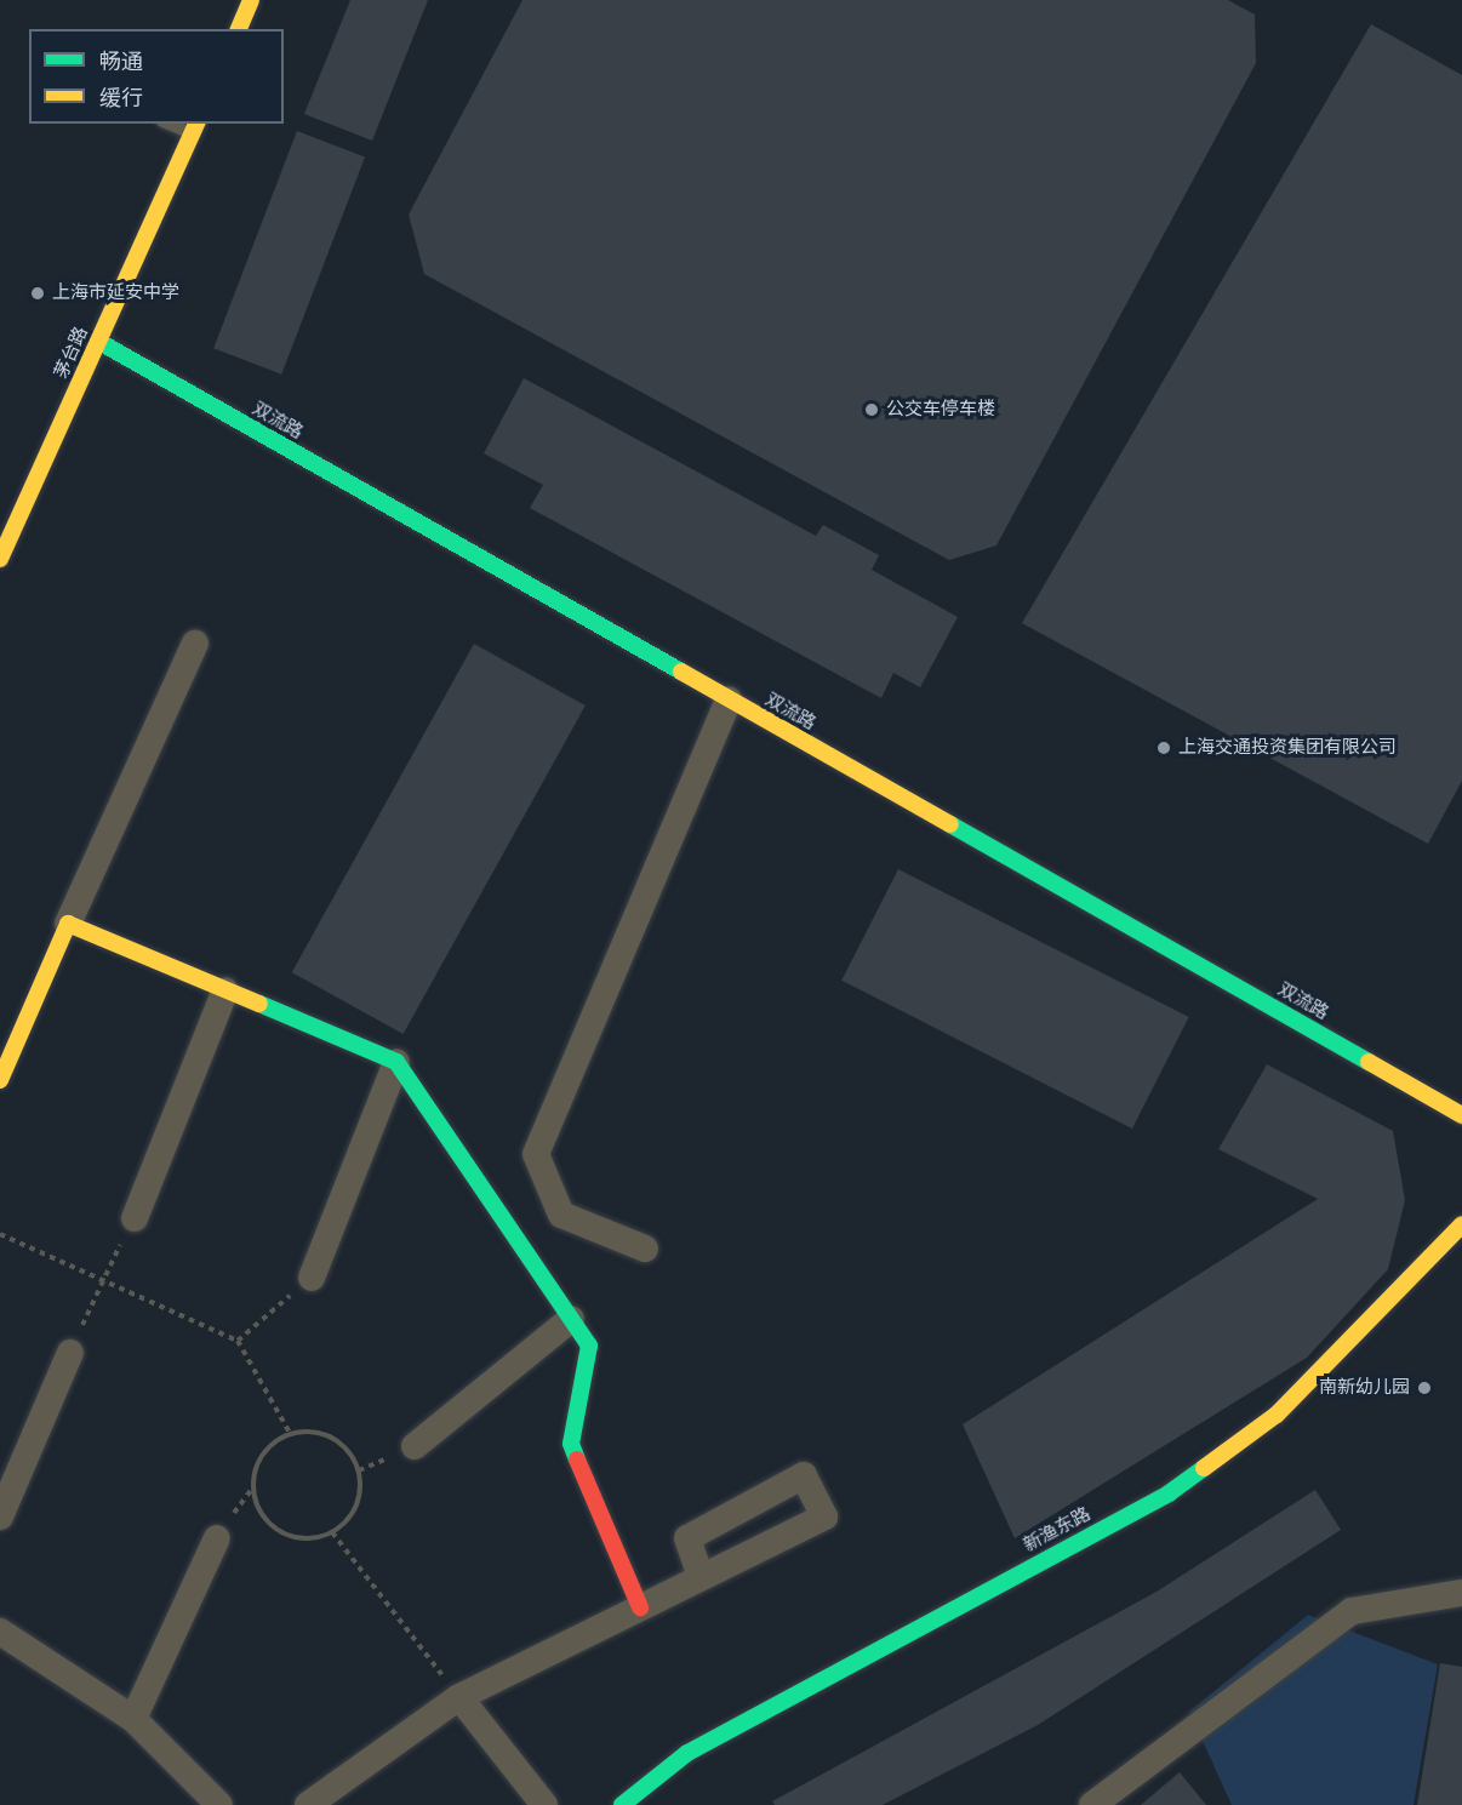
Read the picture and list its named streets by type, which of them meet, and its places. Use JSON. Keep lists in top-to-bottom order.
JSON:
{
  "streets": {
    "street": ["茅台路", "双流路", "新渔东路"]
  },
  "crossings": [
    ["茅台路", "双流路"]
  ],
  "places": [
    "上海市延安中学",
    "公交车停车楼",
    "上海交通投资集团有限公司",
    "南新幼儿园"
  ],
  "legend": ["畅通", "缓行"]
}
